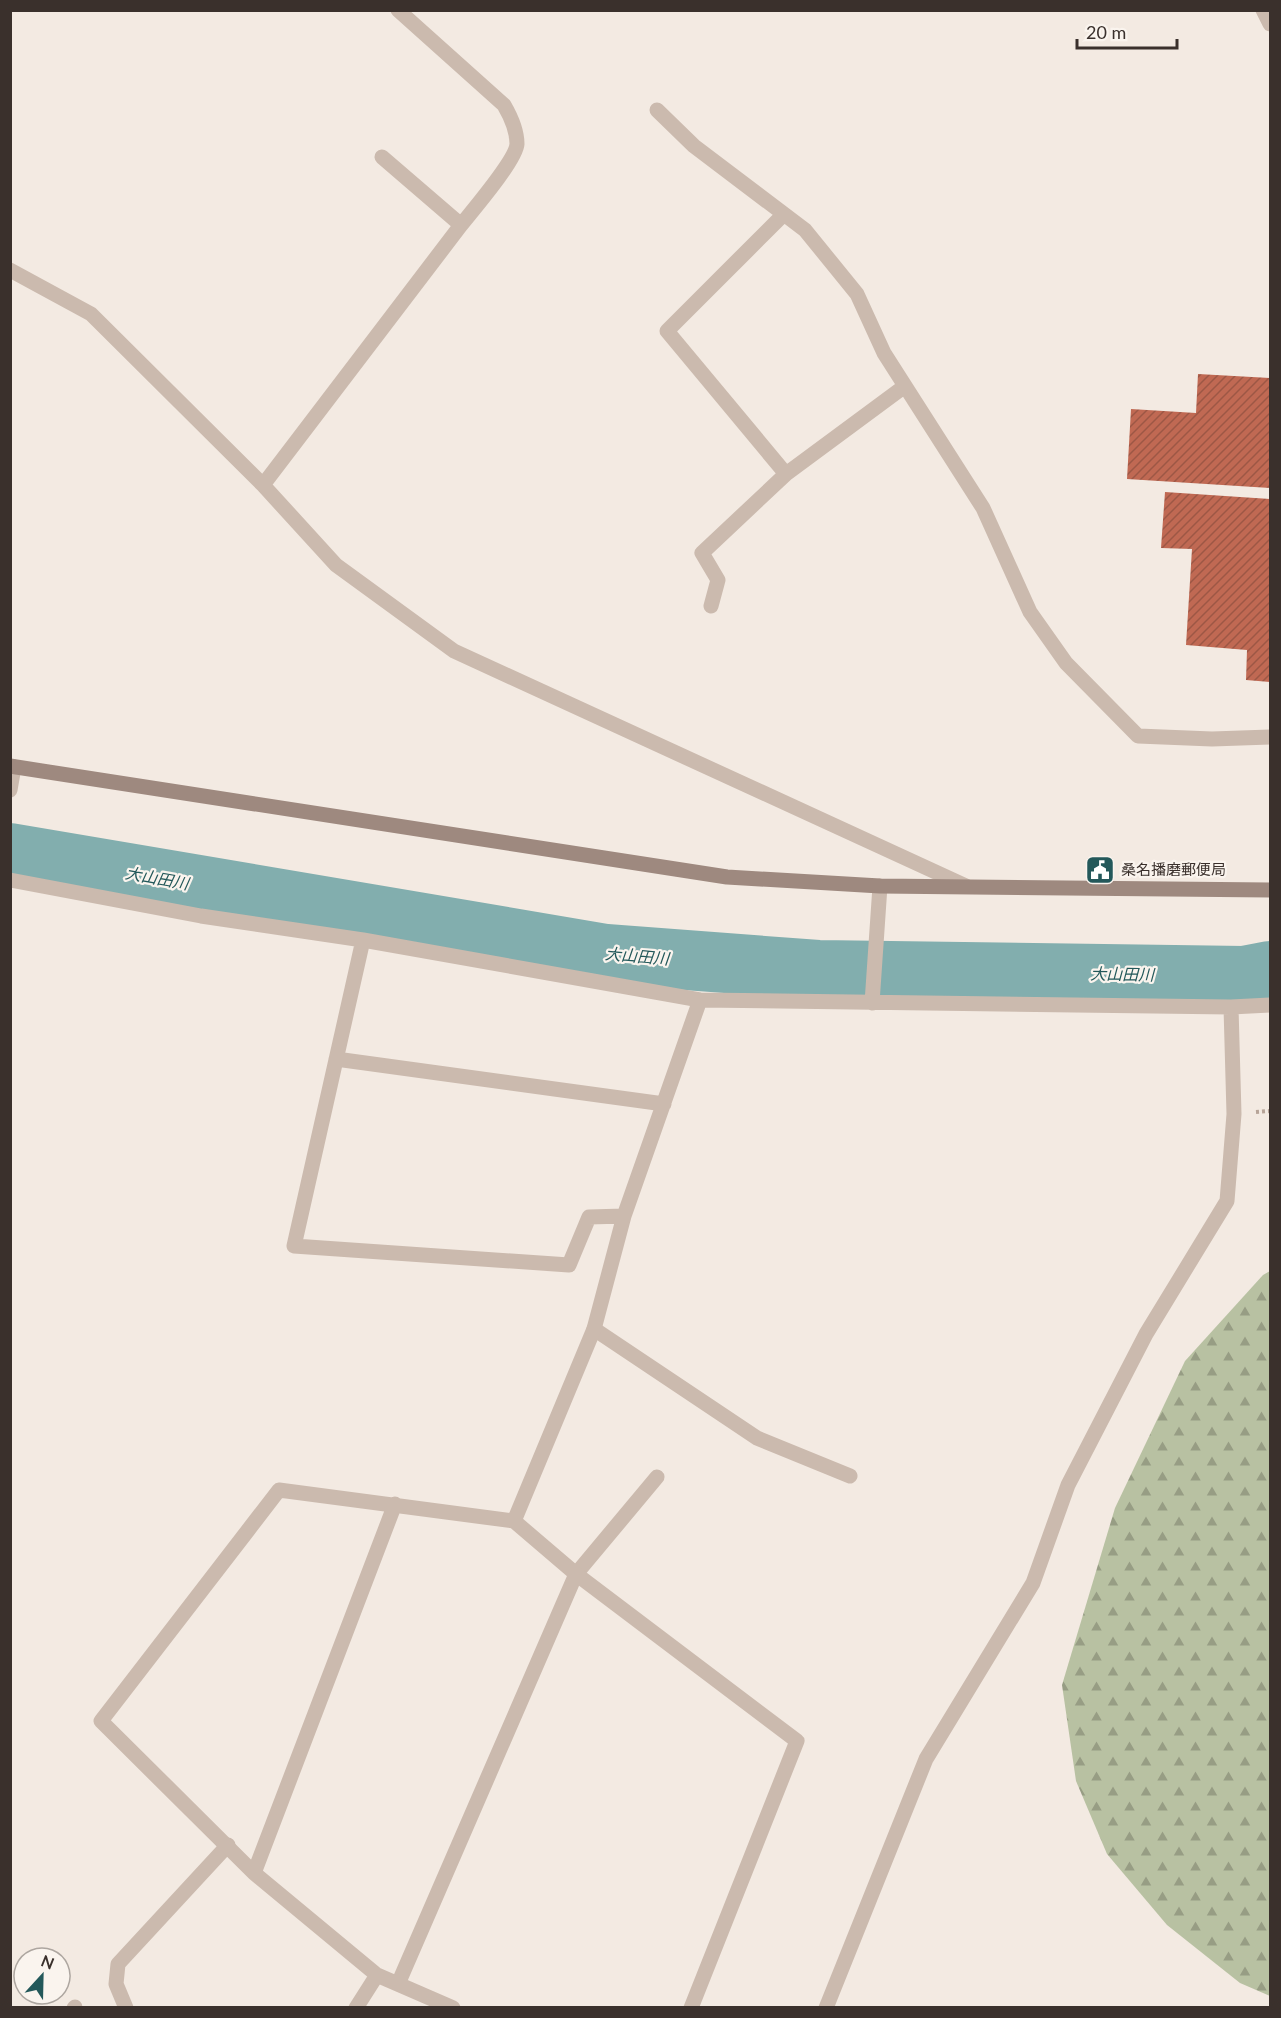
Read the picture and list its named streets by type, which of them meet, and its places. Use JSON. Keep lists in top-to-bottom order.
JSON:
{
  "water": ["大山田川"],
  "places": {
    "public building": ["桑名播磨郵便局"]
  },
  "scale_bar": "20 m",
  "north": "top"
}
